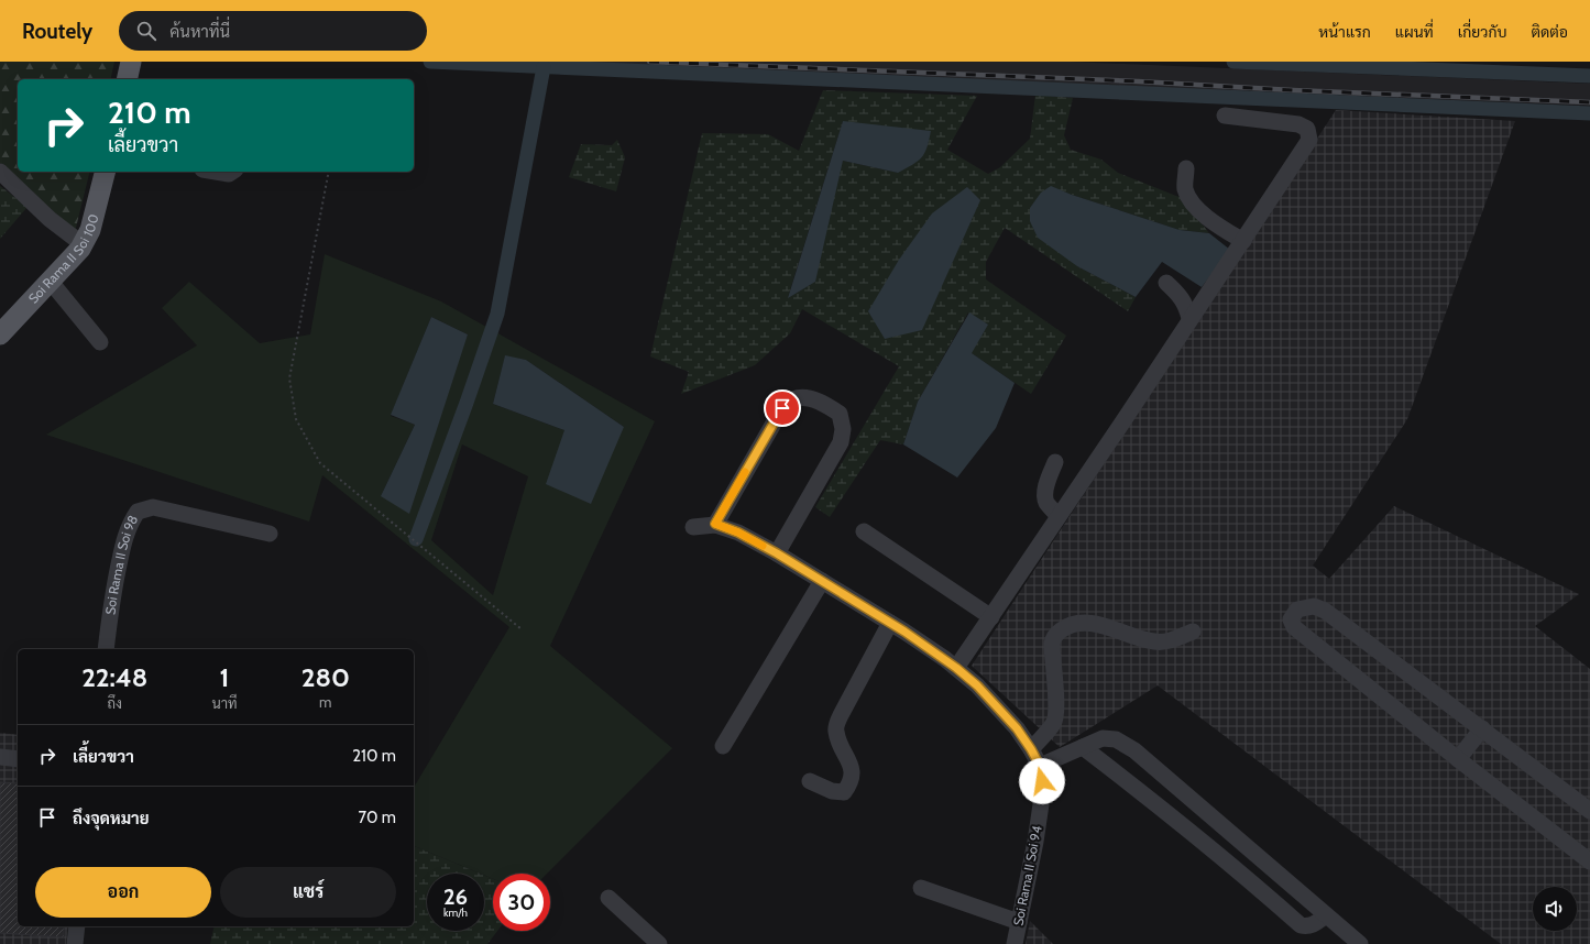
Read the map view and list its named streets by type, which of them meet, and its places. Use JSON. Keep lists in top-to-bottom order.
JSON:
{
  "streets": {
    "main road": ["Soi Rama II Soi 100"],
    "street": ["Soi Rama II Soi 98", "Soi Rama II Soi 94"]
  },
  "page": {
    "header": "Routely",
    "search": "ค้นหาที่นี่",
    "nav": [
      "หน้าแรก",
      "แผนที่",
      "เกี่ยวกับ",
      "ติดต่อ"
    ],
    "turn": ["210 m", "เลี้ยวขวา"],
    "eta": [
      "22:48",
      "ถึง",
      "1",
      "นาที",
      "280",
      "m"
    ],
    "list": [
      {
        "name": "เลี้ยวขวา",
        "value": "210 m"
      },
      {
        "name": "ถึงจุดหมาย",
        "value": "70 m"
      }
    ],
    "buttons": ["ออก", "แชร์"],
    "speed": "26 km/h",
    "limit": "30"
  }
}
